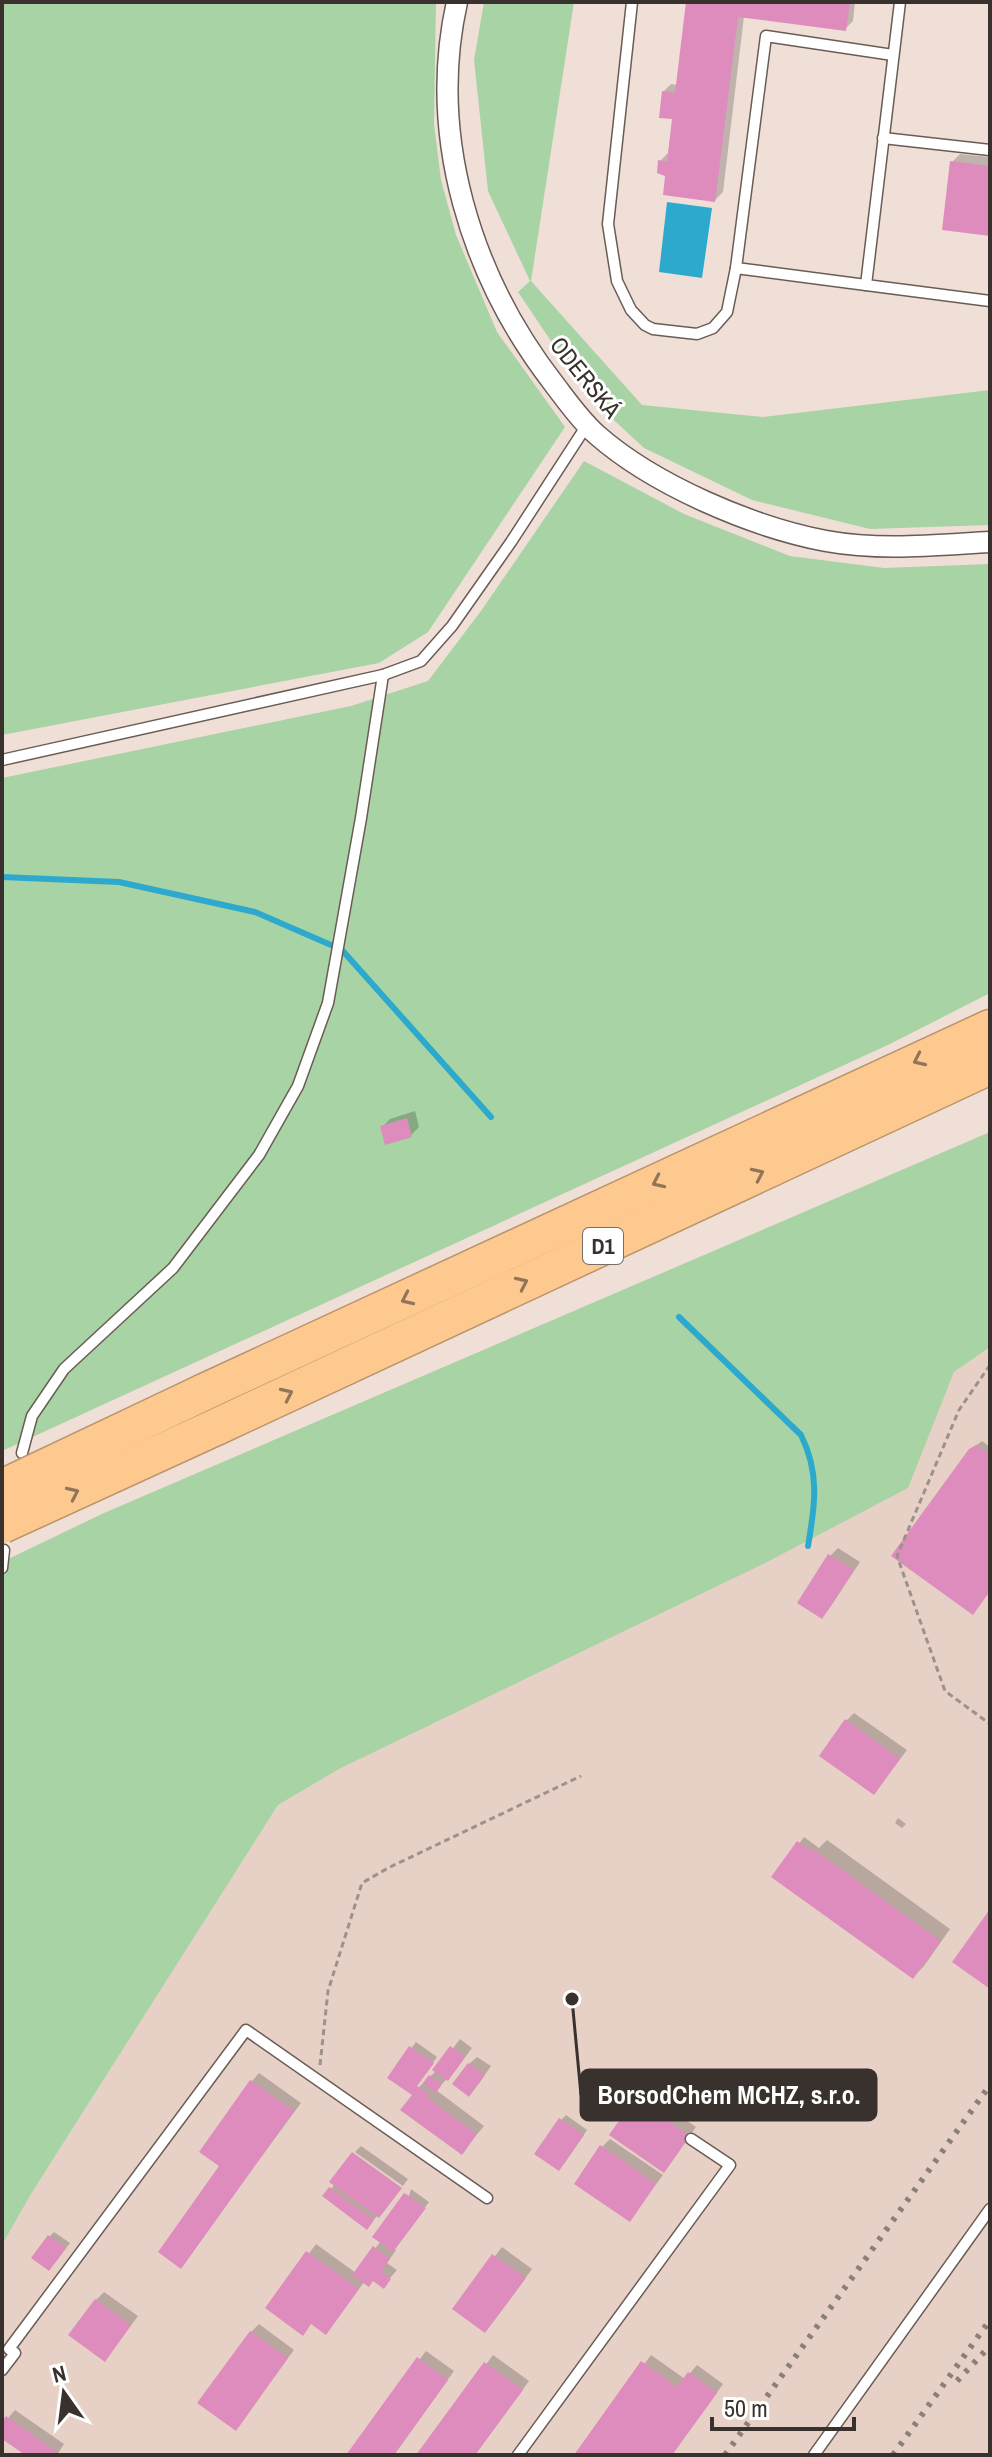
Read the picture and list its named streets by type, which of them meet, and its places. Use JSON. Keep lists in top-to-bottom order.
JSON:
{
  "streets": {
    "highway": ["D1"],
    "street": ["ODERSKÁ"]
  },
  "places": ["BorsodChem MCHZ, s.r.o."],
  "scale_bar": "50 m",
  "north": "top"
}
